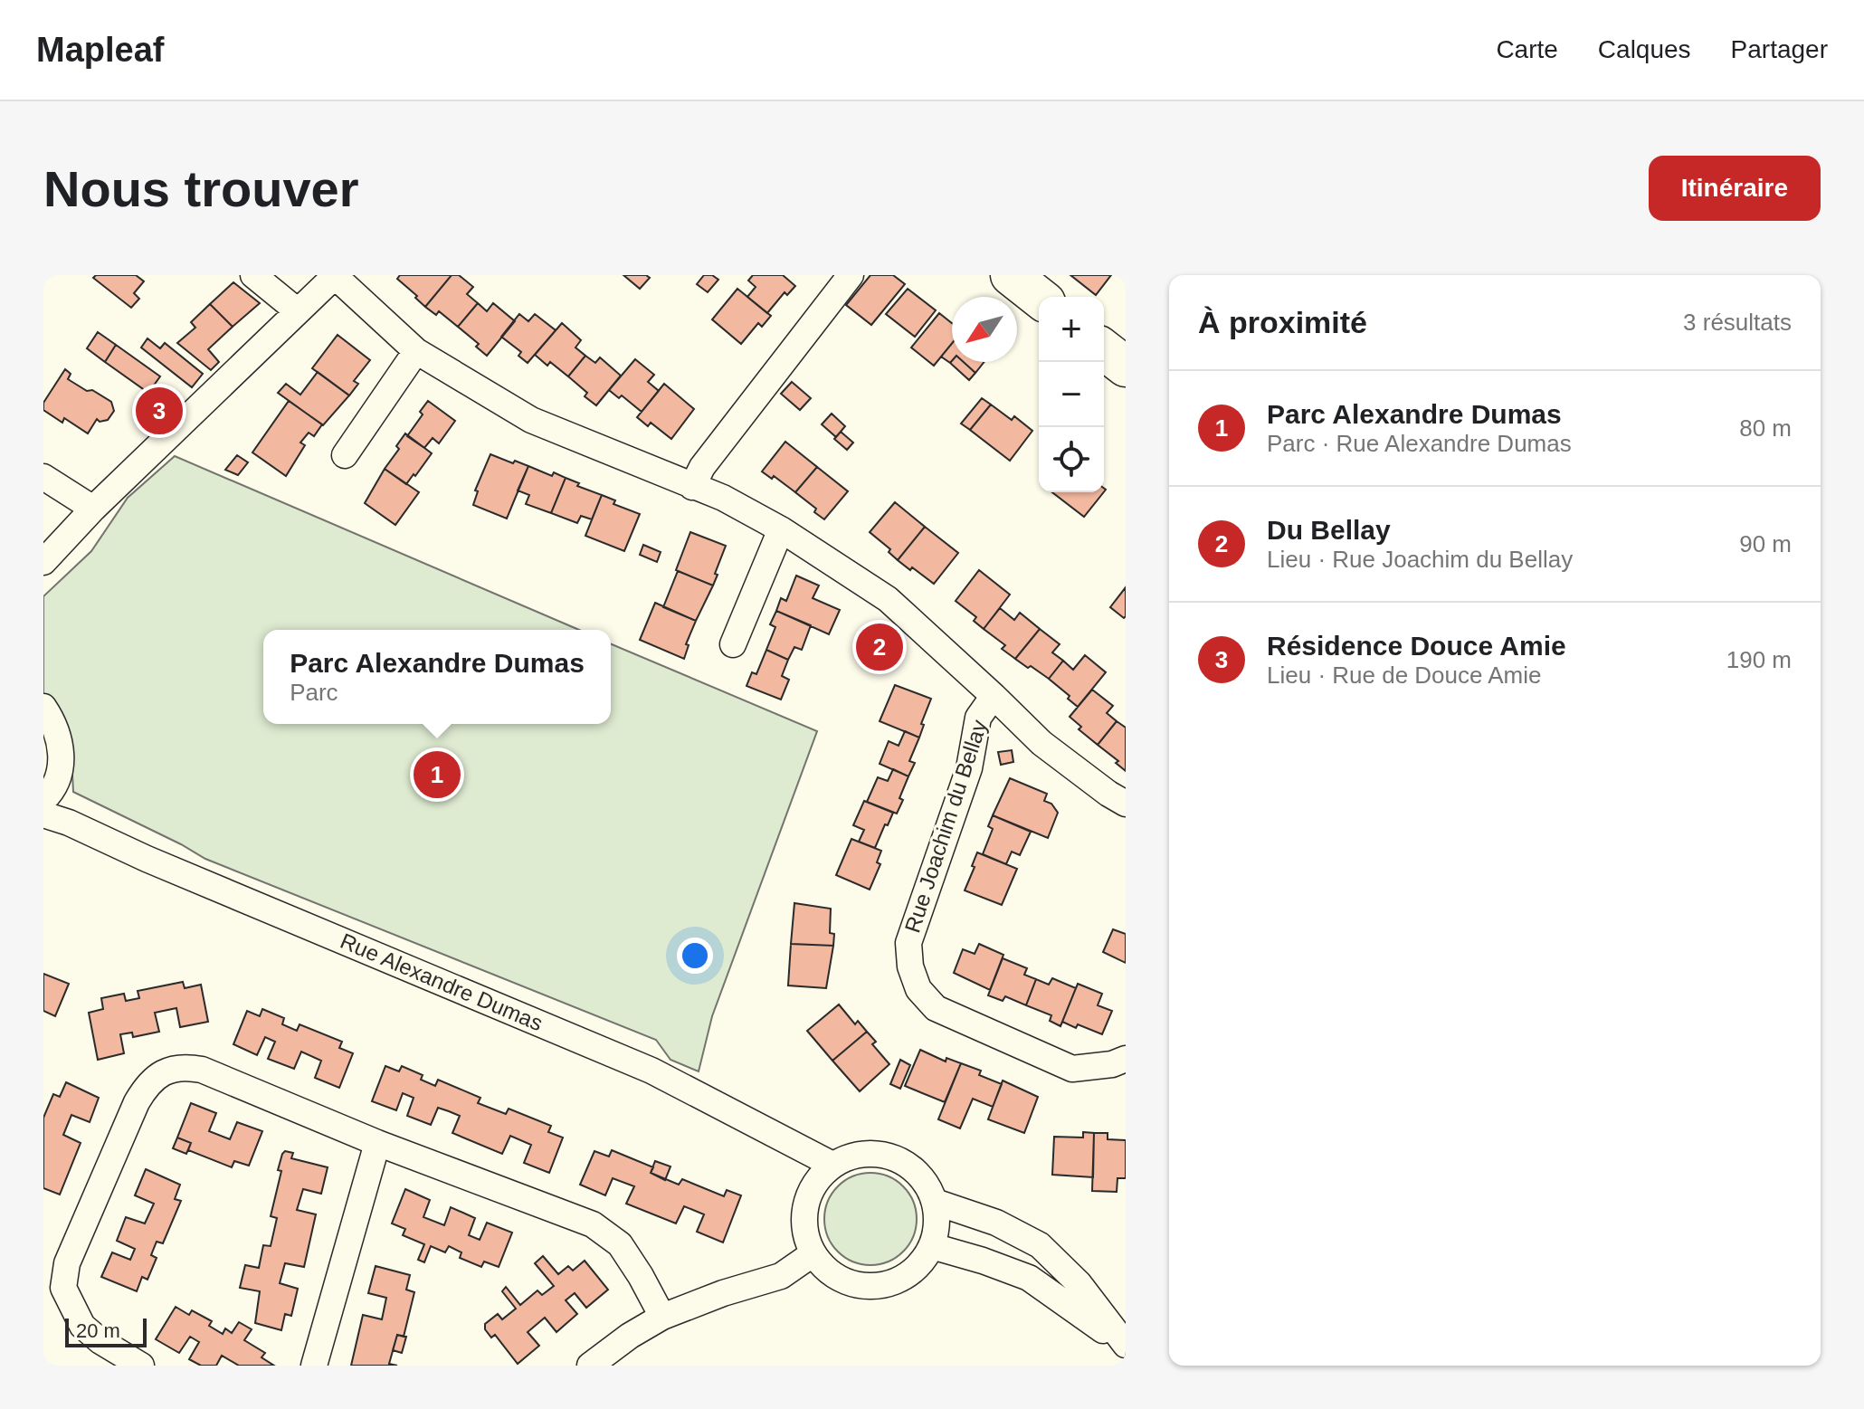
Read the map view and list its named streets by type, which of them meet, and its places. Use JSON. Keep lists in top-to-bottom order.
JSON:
{
  "streets": {
    "street": ["Rue Joachim du Bellay", "Rue Alexandre Dumas"]
  },
  "scale_bar": "20 m",
  "north": "bottom left",
  "page": {
    "header": "Mapleaf",
    "nav": ["Carte", "Calques", "Partager"],
    "buttons": "Itinéraire",
    "title": "Nous trouver",
    "heading": ["À proximité", "3 résultats"],
    "map_buttons": ["+", "−"],
    "list": [
      {
        "mark": "1",
        "name": "Parc Alexandre Dumas",
        "note": "Parc · Rue Alexandre Dumas",
        "value": "80 m"
      },
      {
        "mark": "2",
        "name": "Du Bellay",
        "note": "Lieu · Rue Joachim du Bellay",
        "value": "90 m"
      },
      {
        "mark": "3",
        "name": "Résidence Douce Amie",
        "note": "Lieu · Rue de Douce Amie",
        "value": "190 m"
      }
    ],
    "pins": ["3", "2", "1"],
    "popup": ["Parc Alexandre Dumas", "Parc"],
    "scale": "20 m"
  }
}
